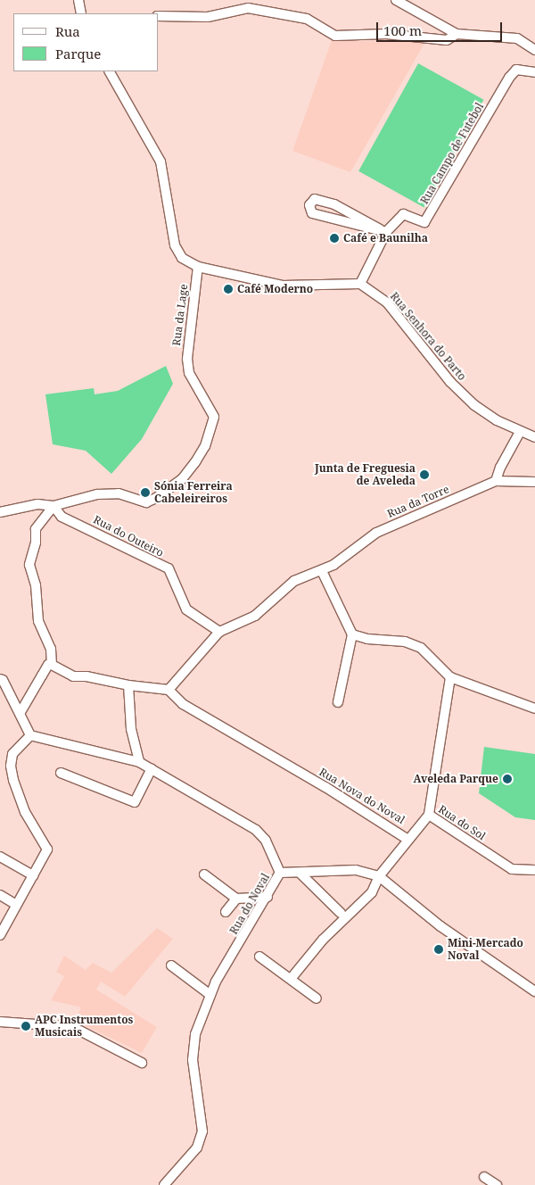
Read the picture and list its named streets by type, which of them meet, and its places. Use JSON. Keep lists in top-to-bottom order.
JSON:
{
  "streets": {
    "street": [
      "Rua Campo de Futebol",
      "Rua da Lage",
      "Rua Senhora do Parto",
      "Rua da Torre",
      "Rua do Outeiro",
      "Rua Nova do Noval",
      "Rua do Sol",
      "Rua do Noval"
    ]
  },
  "crossings": [
    ["Rua Campo de Futebol", "Rua Senhora do Parto"],
    ["Rua da Lage", "Rua do Outeiro"],
    ["Rua da Torre", "Rua do Outeiro"]
  ],
  "places": [
    "Café e Baunilha",
    "Café Moderno",
    "Junta de Freguesia de Aveleda",
    "Sónia Ferreira Cabeleireiros",
    "Aveleda Parque",
    "Mini-Mercado Noval",
    "APC Instrumentos Musicais"
  ],
  "legend": ["Rua", "Parque"],
  "scale_bar": "100 m"
}
